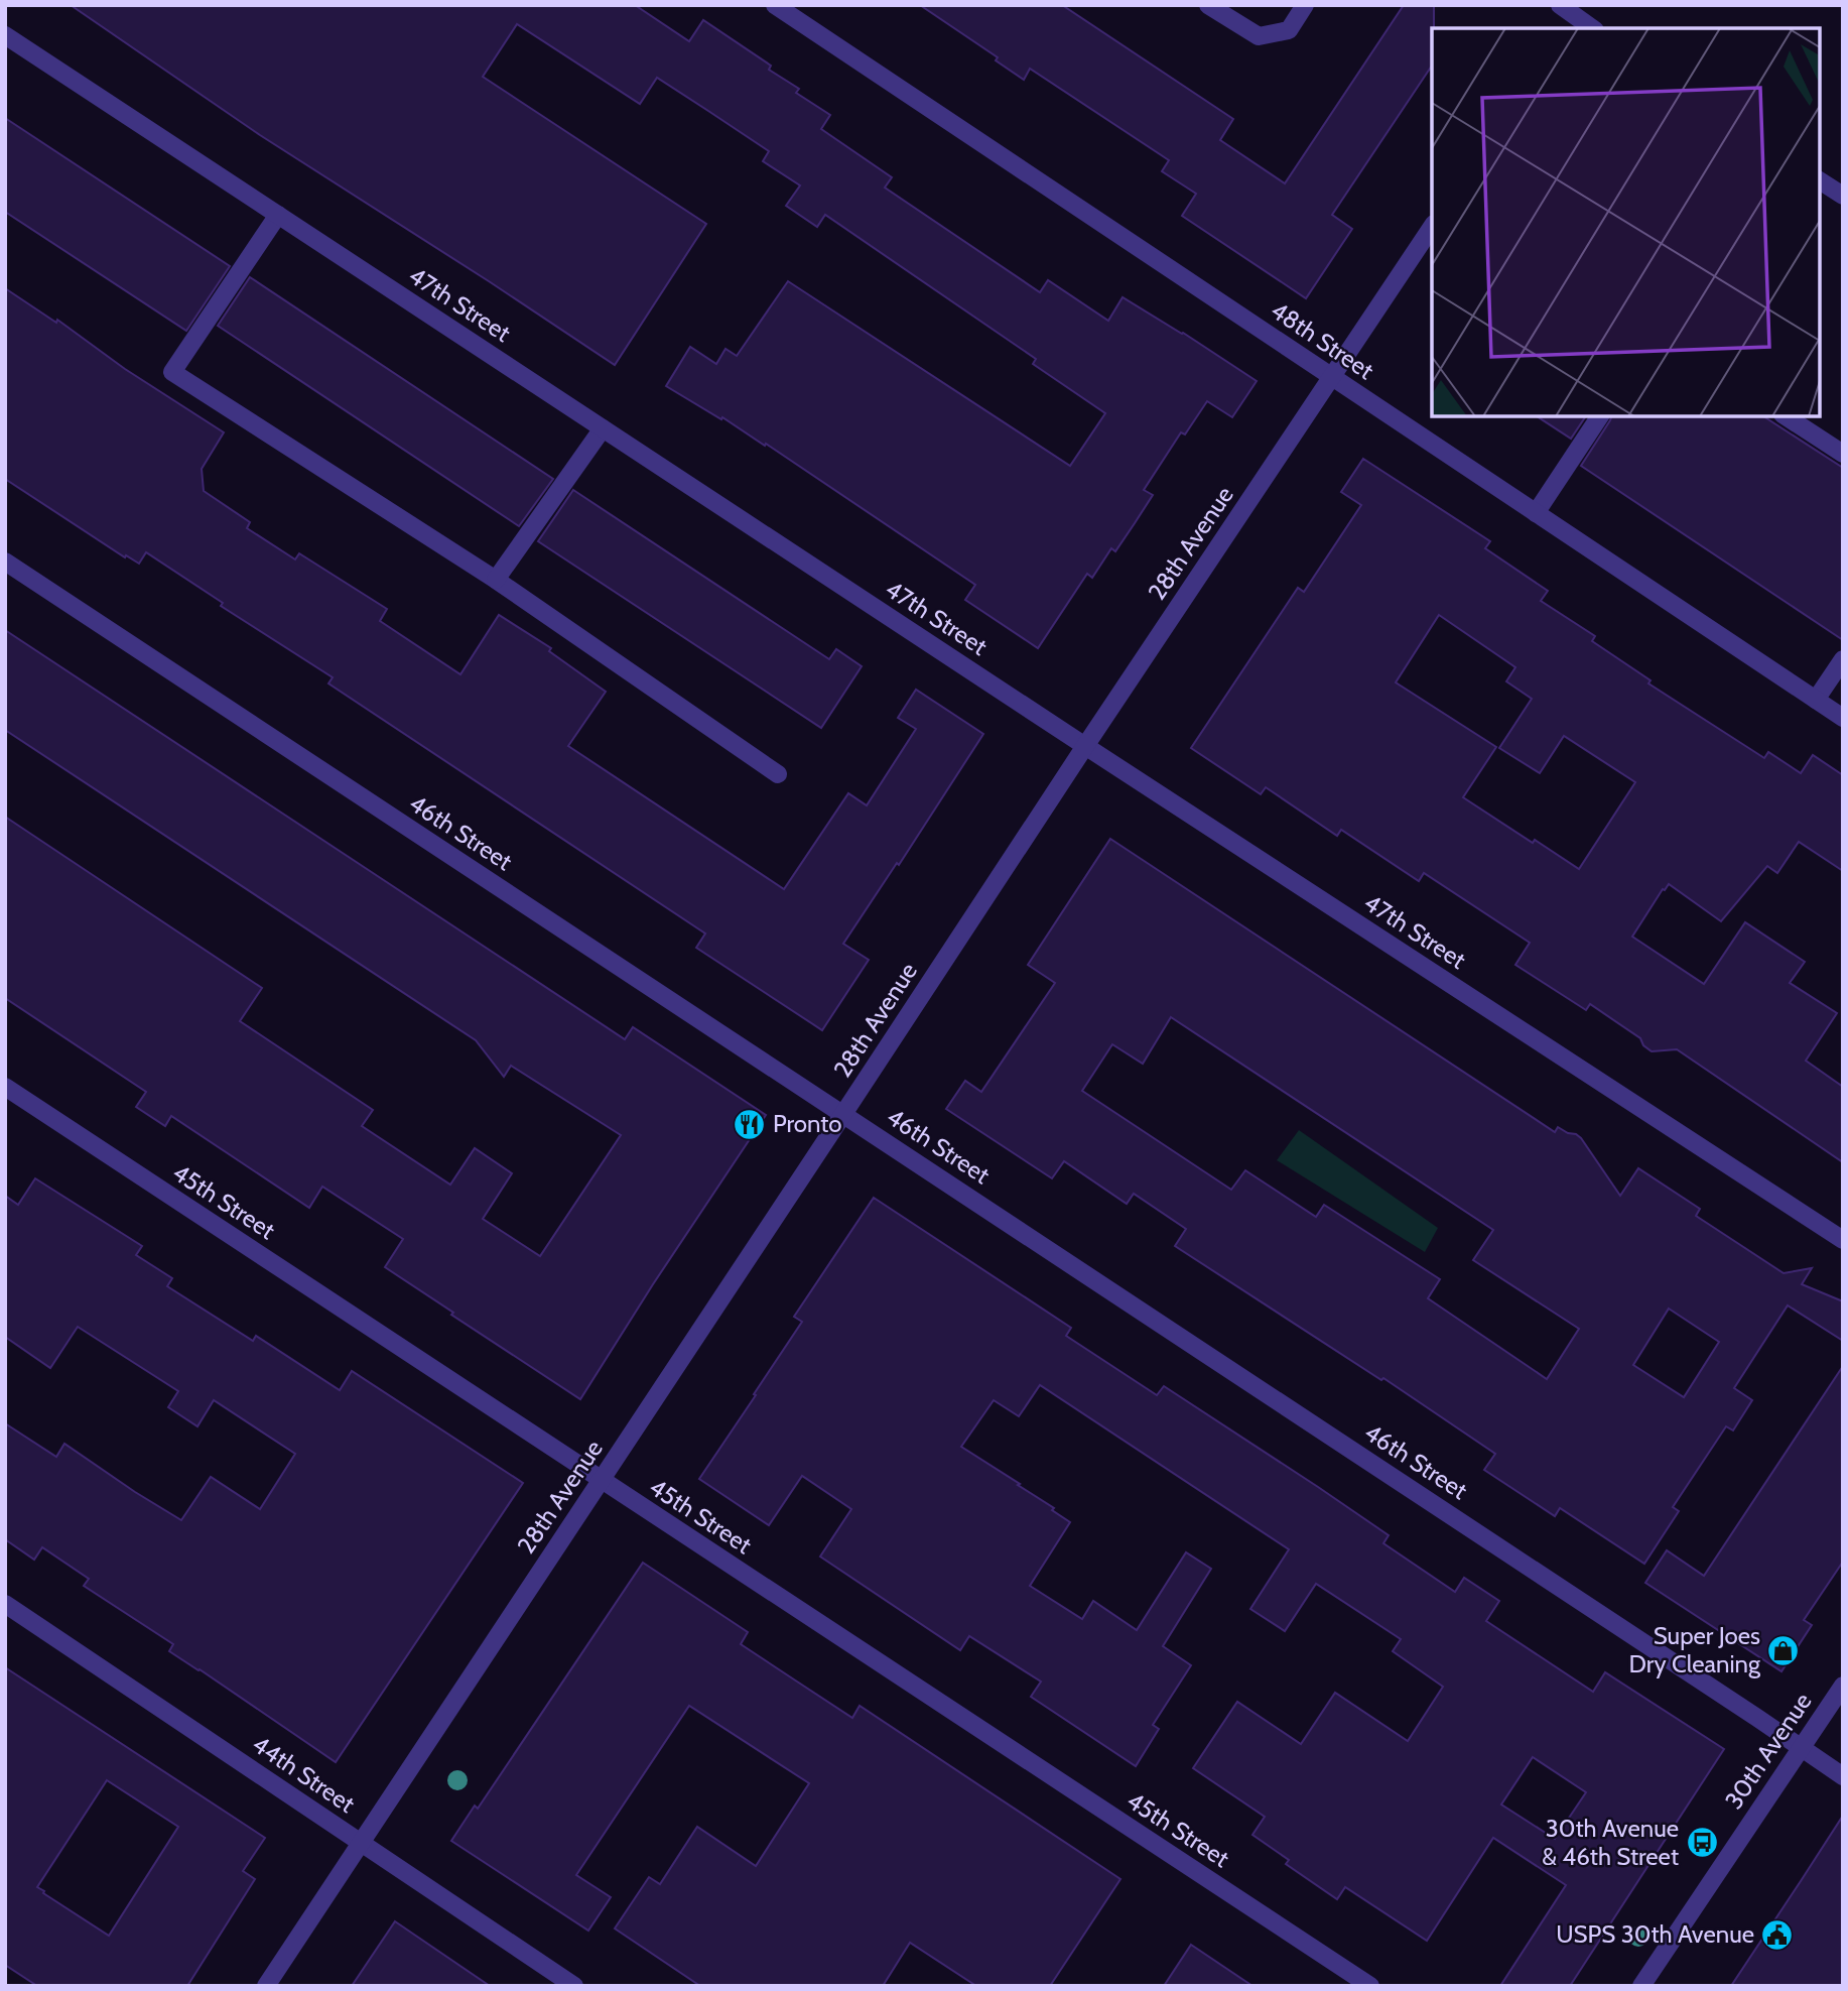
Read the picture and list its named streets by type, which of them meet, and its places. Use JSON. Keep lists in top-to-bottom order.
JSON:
{
  "streets": {
    "street": [
      "47th Street",
      "48th Street",
      "28th Avenue",
      "46th Street",
      "45th Street",
      "30th Avenue",
      "44th Street"
    ]
  },
  "crossings": [
    ["47th Street", "28th Avenue"],
    ["48th Street", "28th Avenue"],
    ["28th Avenue", "46th Street"],
    ["28th Avenue", "45th Street"],
    ["28th Avenue", "44th Street"],
    ["46th Street", "30th Avenue"]
  ],
  "places": {
    "restaurant": ["Pronto"],
    "shop": ["Super Joes Dry Cleaning"],
    "bus stop": ["30th Avenue & 46th Street"],
    "public building": ["USPS 30th Avenue"]
  }
}
